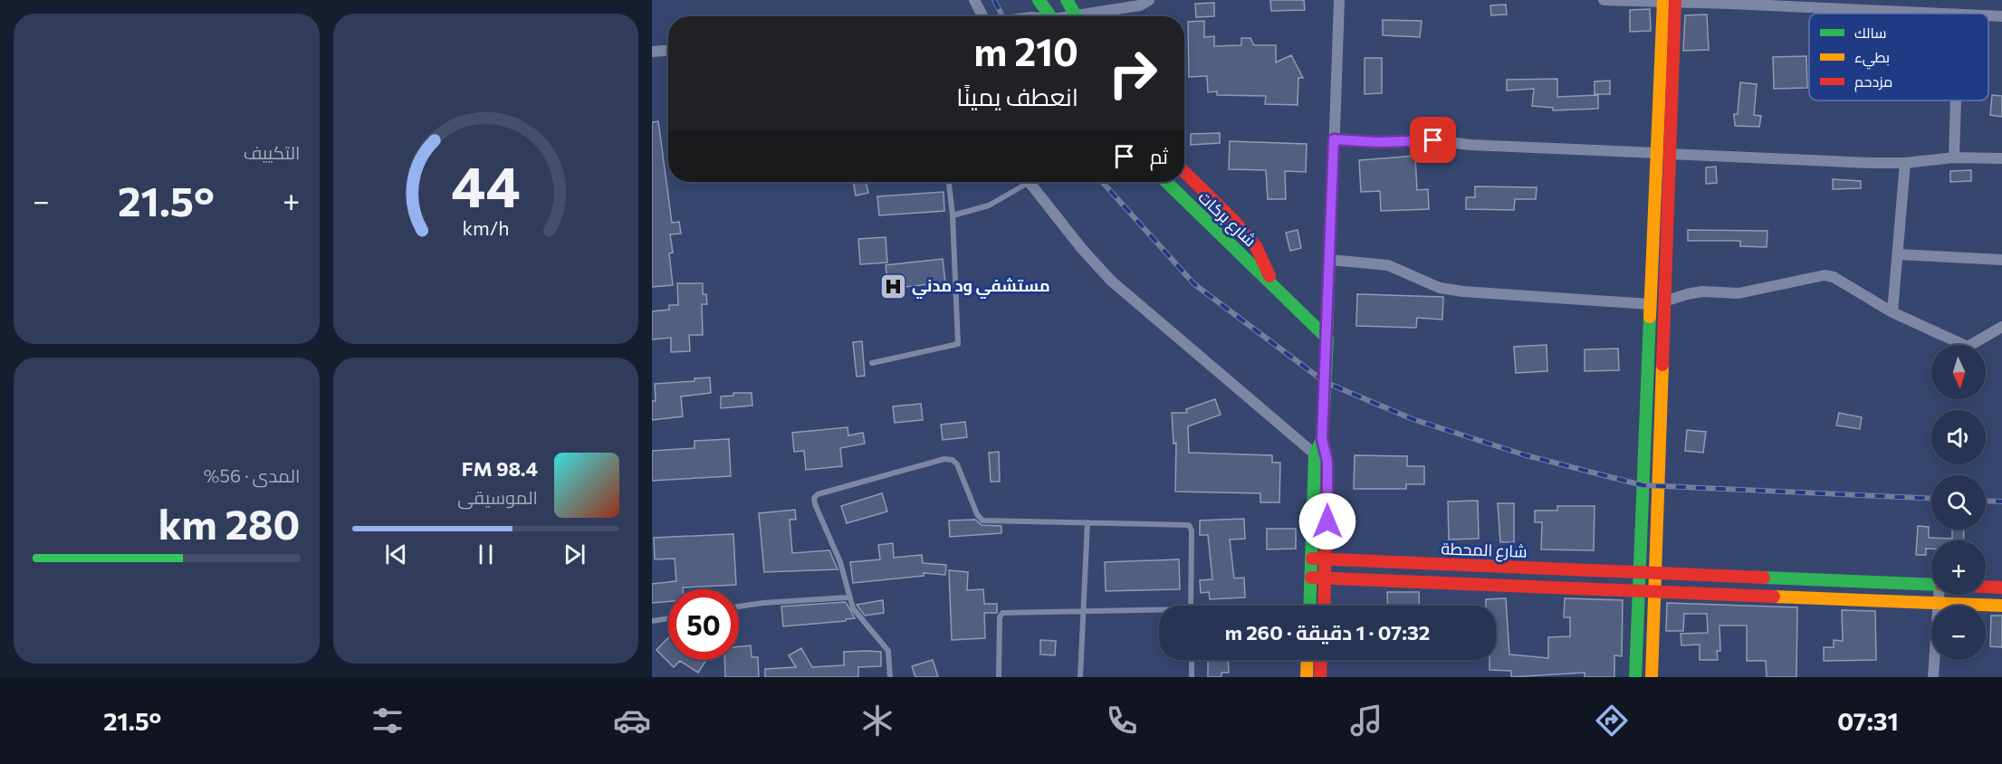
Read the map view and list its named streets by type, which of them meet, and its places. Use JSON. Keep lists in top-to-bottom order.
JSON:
{
  "streets": {
    "main road": ["شارع بركات", "شارع المحطة"]
  },
  "places": {
    "hospital": ["مستشفي ود مدني"]
  },
  "legend": ["سالك", "بطيء", "مزدحم"],
  "north": "bottom",
  "page": {
    "tile": [
      "التكييف",
      ["المدى · 56%", "280 km"]
    ],
    "turn": ["210 m", "انعطف يمينًا"],
    "then": "ثم",
    "heat": ["−", "21.5°", "+"],
    "map_buttons": ["+", "−"],
    "song": ["98.4 FM", "الموسيقى"],
    "limit": "50",
    "trip": "07:32 · 1 دقيقة · 260 m",
    "tabs": ["07:31", "21.5°"],
    "gauge": ["44", "km/h"]
  }
}
